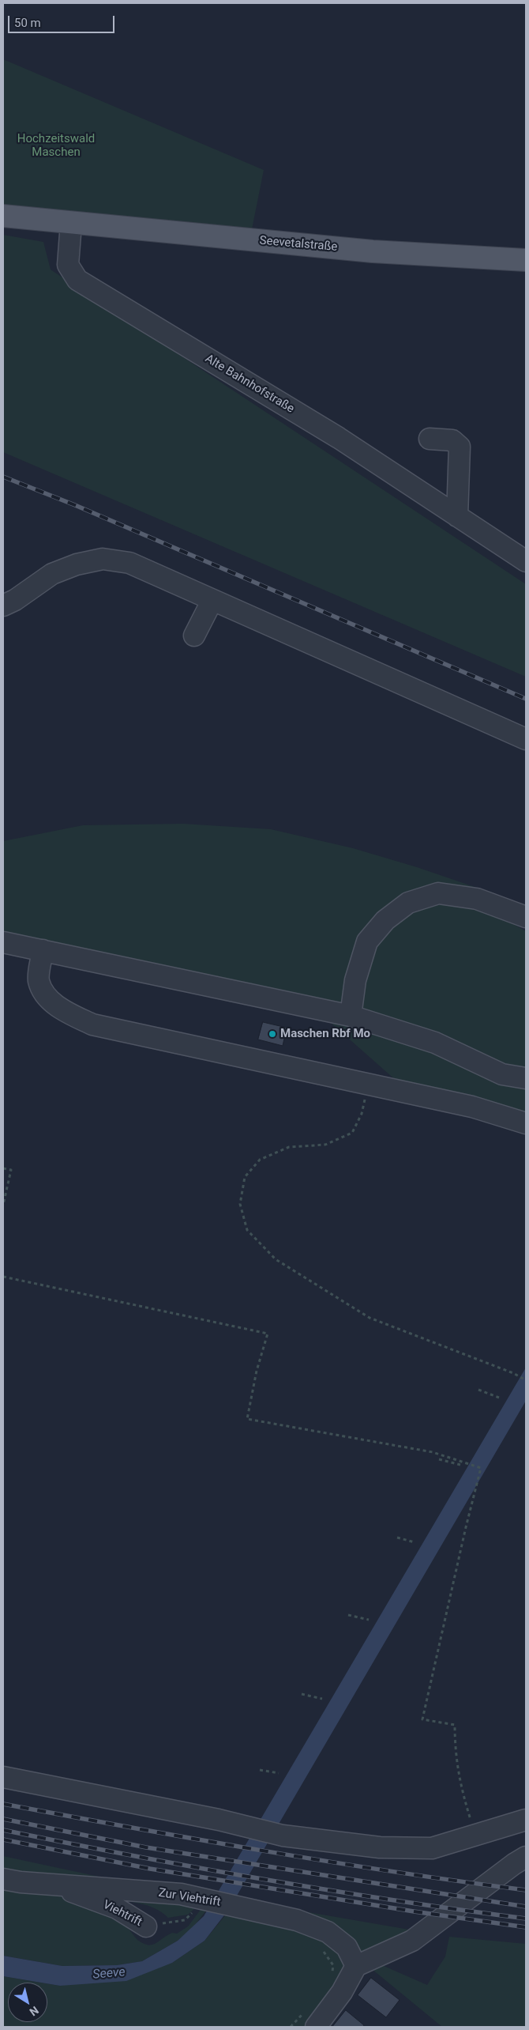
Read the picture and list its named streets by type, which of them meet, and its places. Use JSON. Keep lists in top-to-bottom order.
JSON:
{
  "streets": {
    "main road": ["Seevetalstraße"],
    "street": ["Alte Bahnhofstraße", "Zur Viehtrift", "Viehtrift"]
  },
  "crossings": [
    ["Seevetalstraße", "Alte Bahnhofstraße"],
    ["Zur Viehtrift", "Viehtrift"]
  ],
  "water": ["Seeve"],
  "parks": ["Hochzeitswald Maschen"],
  "places": ["Maschen Rbf Mo"],
  "scale_bar": "50 m",
  "north": "bottom right"
}
